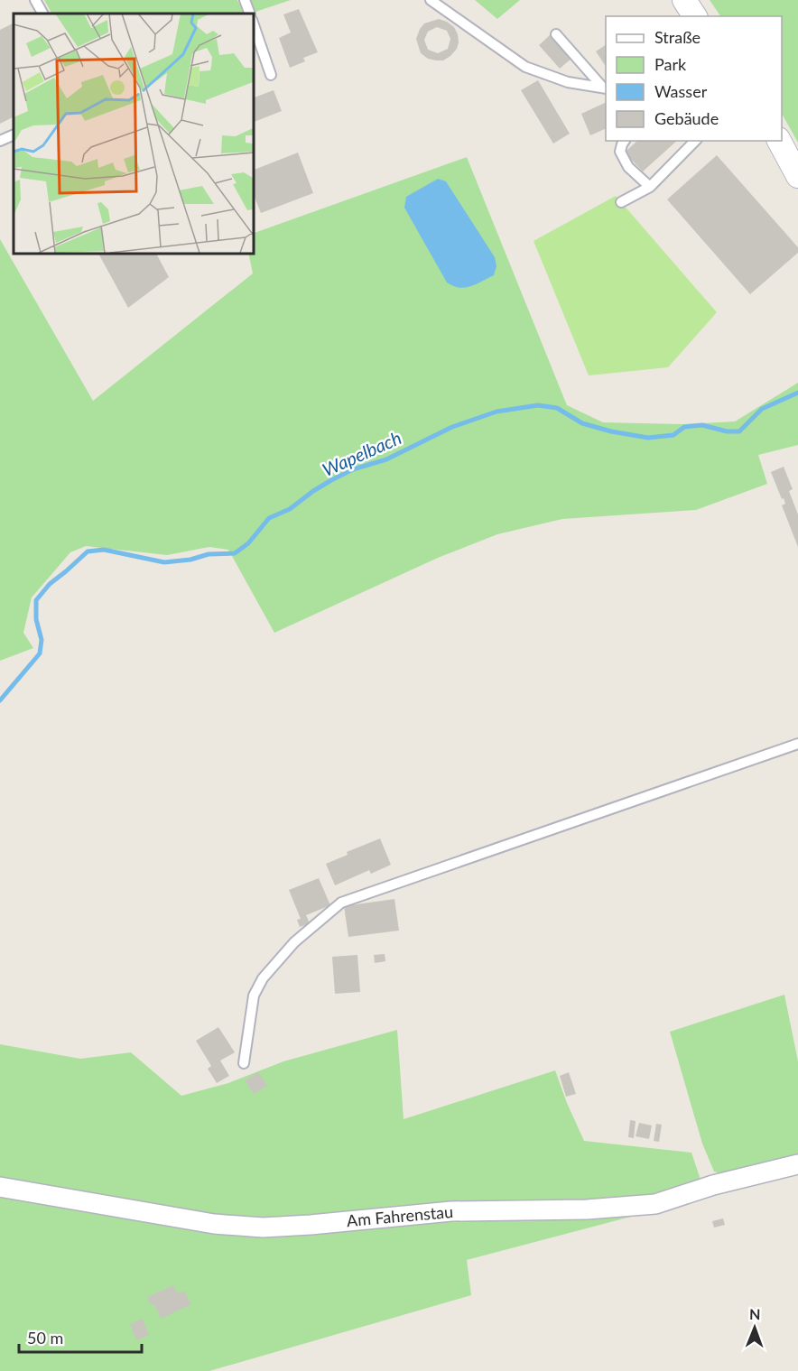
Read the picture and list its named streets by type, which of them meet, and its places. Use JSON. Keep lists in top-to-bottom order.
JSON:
{
  "streets": {
    "street": ["Am Fahrenstau"]
  },
  "water": ["Wapelbach"],
  "legend": [
    "Straße",
    "Park",
    "Wasser",
    "Gebäude"
  ],
  "scale_bar": "50 m",
  "north": "top"
}
